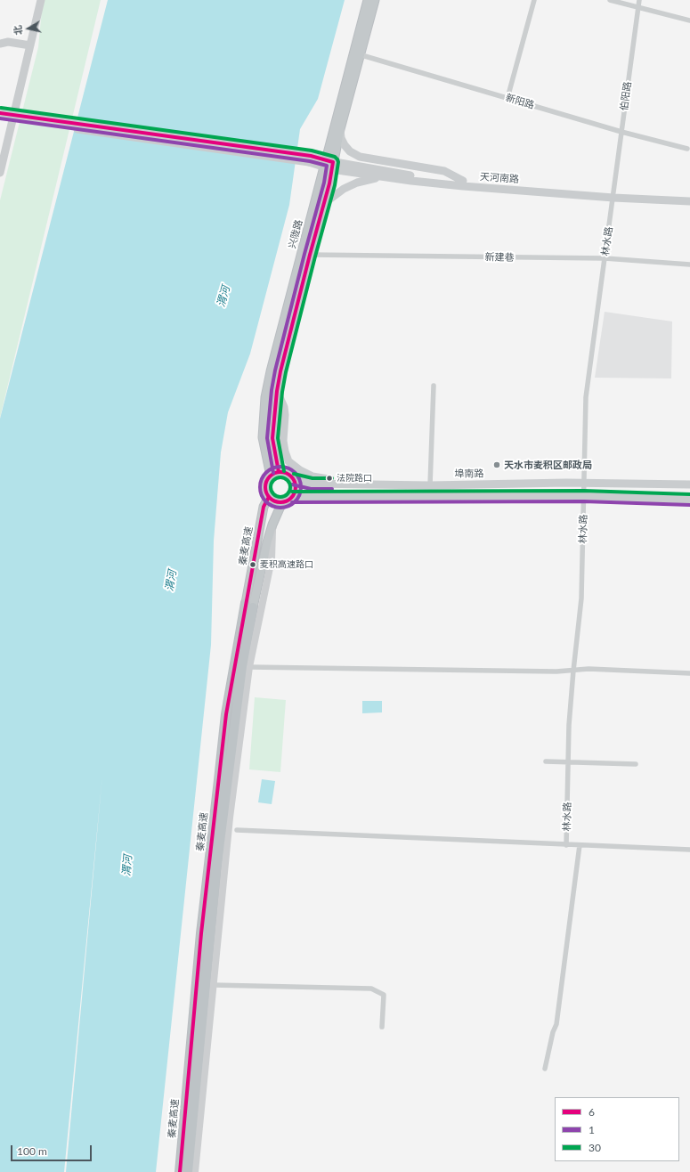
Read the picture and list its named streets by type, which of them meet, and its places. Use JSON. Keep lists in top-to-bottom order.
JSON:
{
  "streets": {
    "highway": ["兴陇路", "秦麦高速"],
    "main road": ["天河南路", "埠南路"],
    "street": [
      "伯阳路",
      "新阳路",
      "林水路",
      "新建巷"
    ]
  },
  "crossings": [
    ["伯阳路", "新阳路"],
    ["伯阳路", "天河南路"],
    ["伯阳路", "林水路"],
    ["新阳路", "兴陇路"],
    ["天河南路", "兴陇路"],
    ["天河南路", "林水路"],
    ["兴陇路", "新建巷"],
    ["兴陇路", "埠南路"],
    ["兴陇路", "秦麦高速"],
    ["林水路", "新建巷"],
    ["林水路", "埠南路"],
    ["埠南路", "秦麦高速"]
  ],
  "water": ["渭河"],
  "places": ["天水市麦积区邮政局", "法院路口", "麦积高速路口"],
  "lines": ["transit line 30", "transit line 6", "transit line 1"],
  "legend": ["6", "1", "30"],
  "scale_bar": "100 m",
  "north": "left"
}
